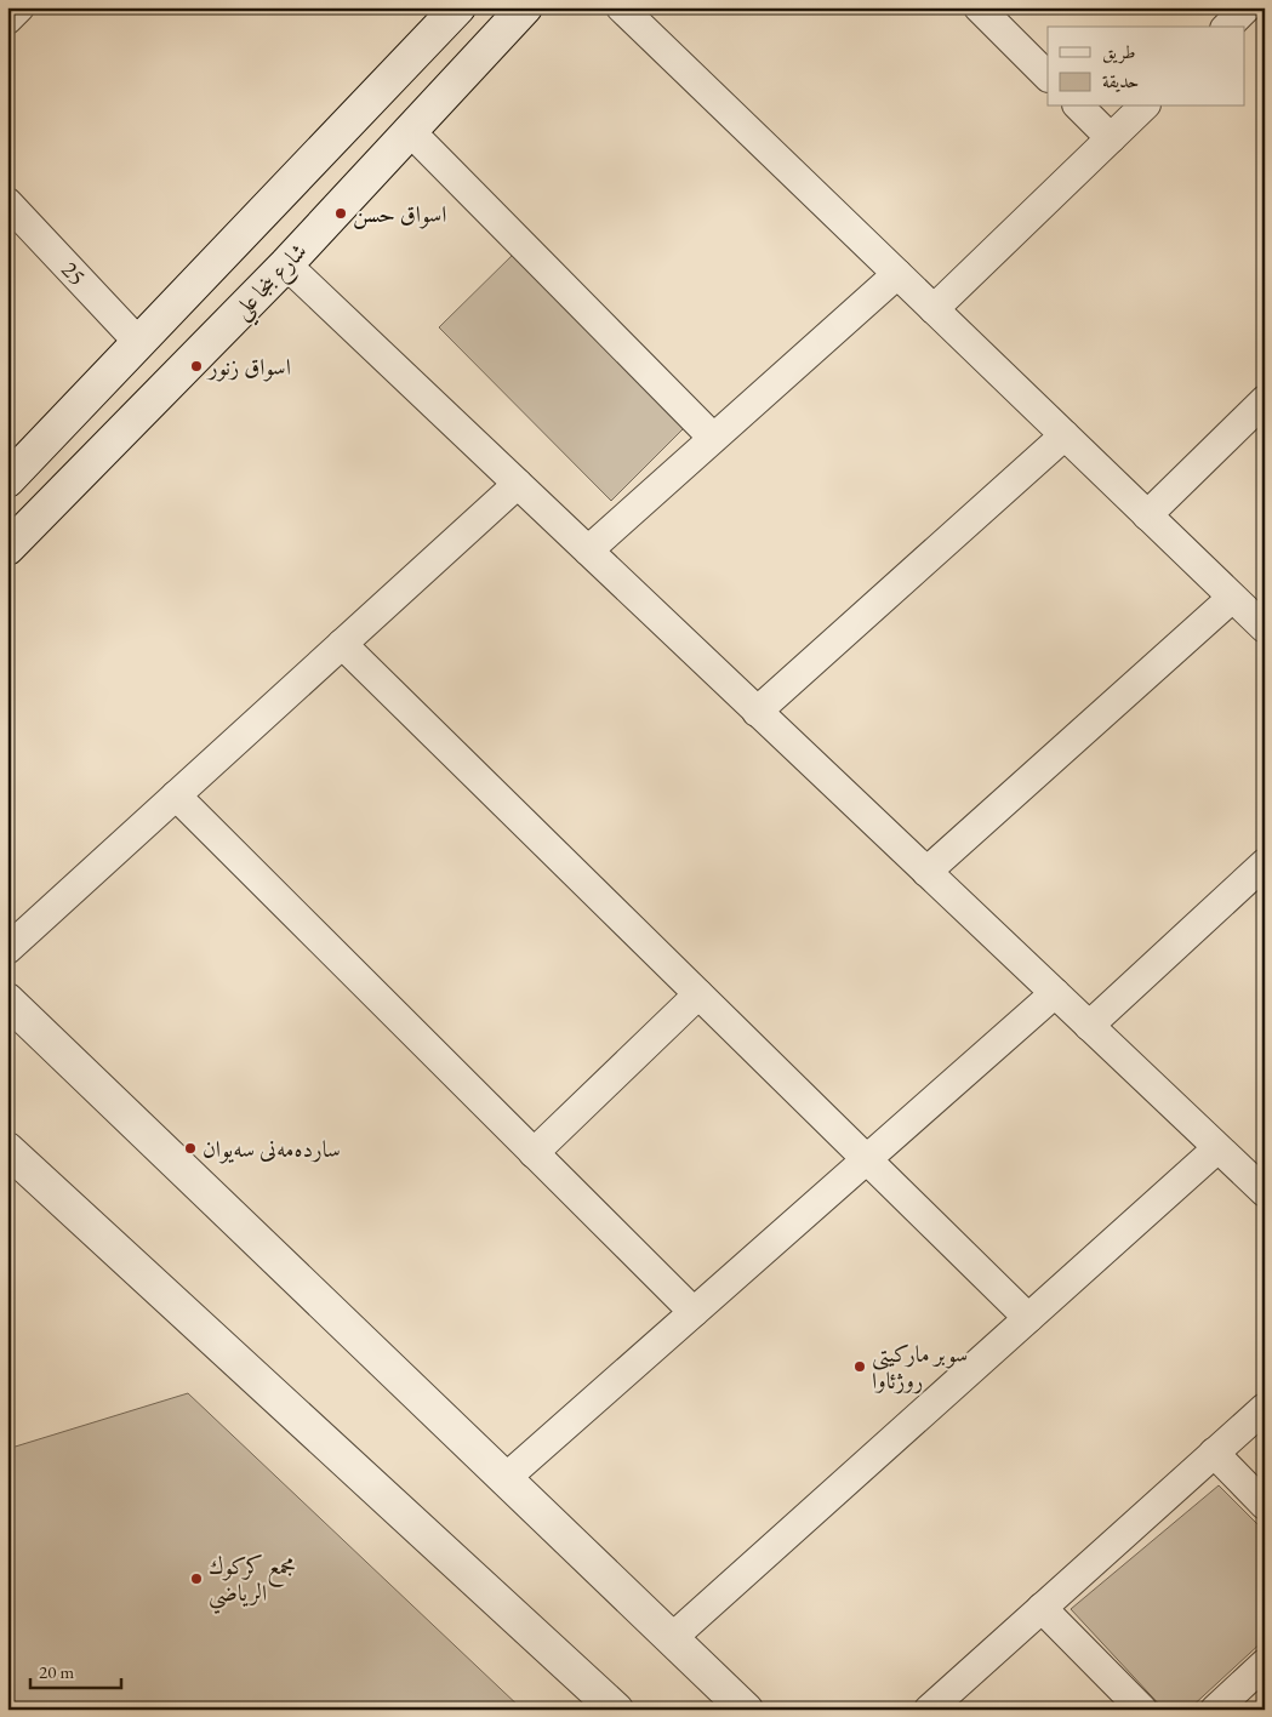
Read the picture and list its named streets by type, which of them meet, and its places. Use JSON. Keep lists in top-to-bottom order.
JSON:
{
  "streets": {
    "street": ["25", "شارع بنجا علي"]
  },
  "places": [
    "اسواق حسن",
    "اسواق زنور",
    "ساردەمەنی سەیوان",
    "سوبر ماركيتى روژئاوا",
    "مجمع كركوك الرياضي"
  ],
  "legend": ["طريق", "حديقة"],
  "scale_bar": "20 m"
}
